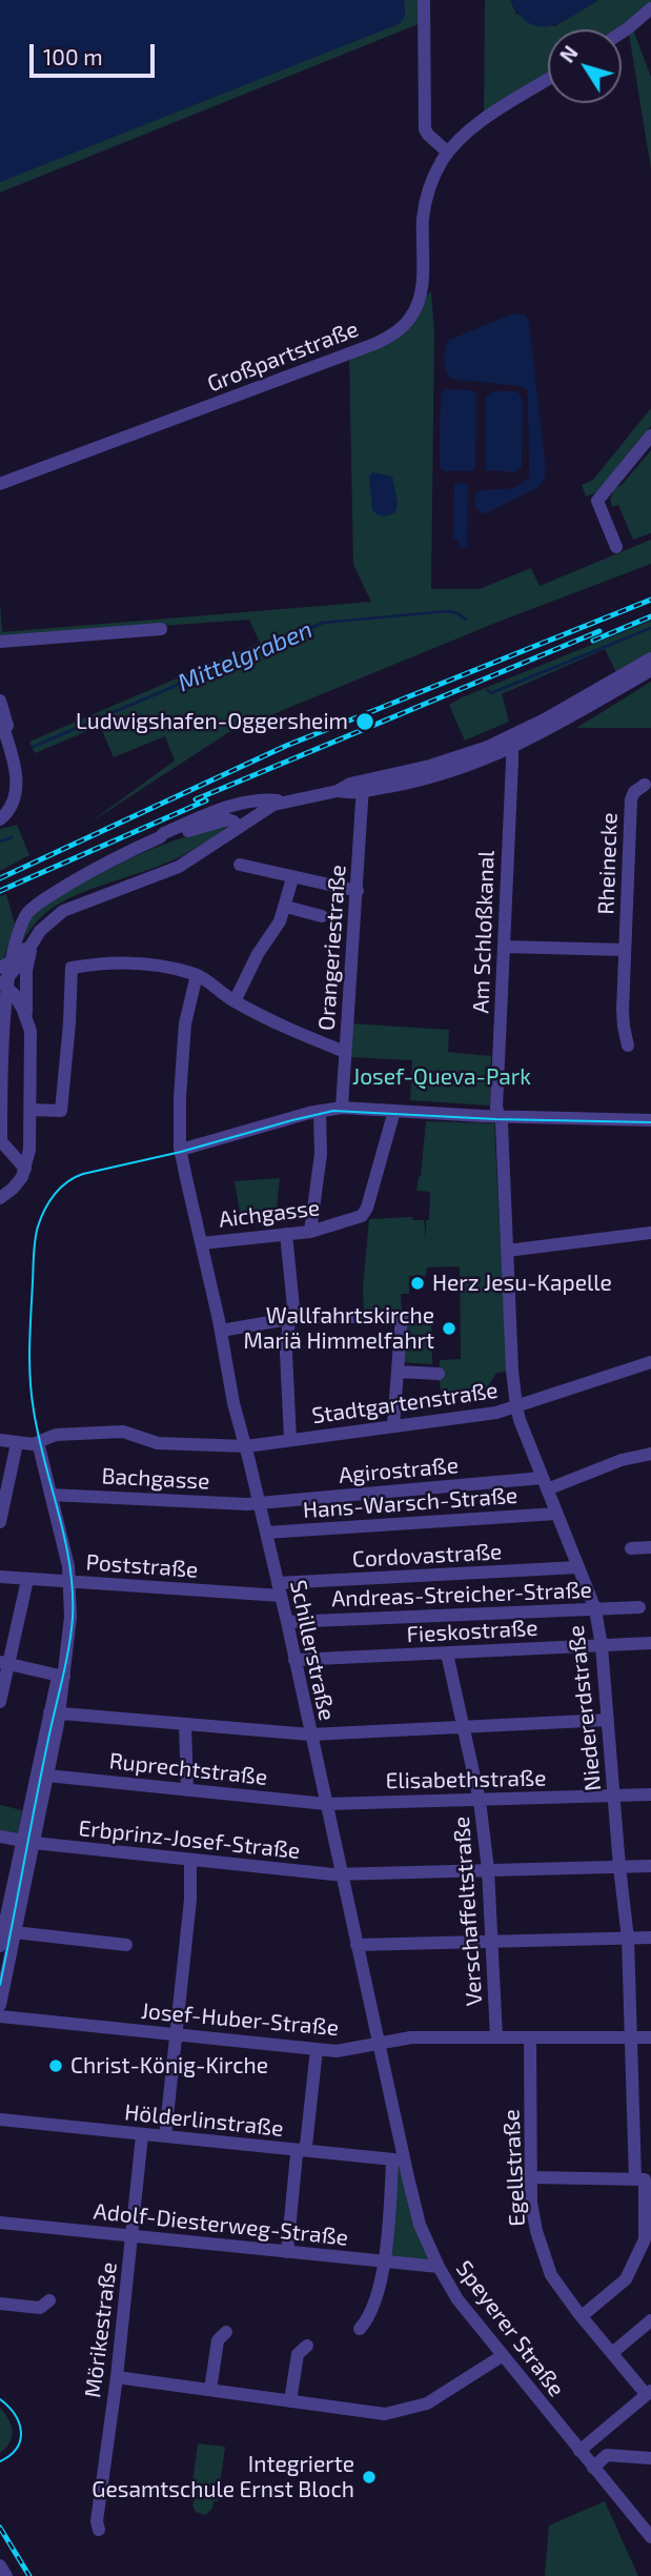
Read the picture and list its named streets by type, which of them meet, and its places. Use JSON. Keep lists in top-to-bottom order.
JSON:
{
  "streets": {
    "street": [
      "Großpartstraße",
      "Rheinecke",
      "Am Schloßkanal",
      "Orangeriestraße",
      "Aichgasse",
      "Stadtgartenstraße",
      "Agirostraße",
      "Bachgasse",
      "Hans-Warsch-Straße",
      "Cordovastraße",
      "Poststraße",
      "Andreas-Streicher-Straße",
      "Fieskostraße",
      "Schillerstraße",
      "Niedererdstraße",
      "Ruprechtstraße",
      "Elisabethstraße",
      "Erbprinz-Josef-Straße",
      "Verschaffeltstraße",
      "Josef-Huber-Straße",
      "Hölderlinstraße",
      "Egellstraße",
      "Adolf-Diesterweg-Straße",
      "Speyerer Straße",
      "Mörikestraße"
    ]
  },
  "crossings": [
    ["Am Schloßkanal", "Niedererdstraße"],
    ["Aichgasse", "Schillerstraße"],
    ["Stadtgartenstraße", "Schillerstraße"],
    ["Stadtgartenstraße", "Niedererdstraße"],
    ["Agirostraße", "Bachgasse"],
    ["Agirostraße", "Schillerstraße"],
    ["Agirostraße", "Niedererdstraße"],
    ["Bachgasse", "Schillerstraße"],
    ["Hans-Warsch-Straße", "Schillerstraße"],
    ["Hans-Warsch-Straße", "Niedererdstraße"],
    ["Cordovastraße", "Poststraße"],
    ["Cordovastraße", "Schillerstraße"],
    ["Cordovastraße", "Niedererdstraße"],
    ["Poststraße", "Schillerstraße"],
    ["Andreas-Streicher-Straße", "Schillerstraße"],
    ["Andreas-Streicher-Straße", "Niedererdstraße"],
    ["Fieskostraße", "Schillerstraße"],
    ["Fieskostraße", "Niedererdstraße"],
    ["Fieskostraße", "Verschaffeltstraße"],
    ["Schillerstraße", "Ruprechtstraße"],
    ["Schillerstraße", "Elisabethstraße"],
    ["Schillerstraße", "Erbprinz-Josef-Straße"],
    ["Schillerstraße", "Josef-Huber-Straße"],
    ["Schillerstraße", "Hölderlinstraße"],
    ["Schillerstraße", "Speyerer Straße"],
    ["Niedererdstraße", "Elisabethstraße"],
    ["Niedererdstraße", "Erbprinz-Josef-Straße"],
    ["Niedererdstraße", "Josef-Huber-Straße"],
    ["Niedererdstraße", "Egellstraße"],
    ["Ruprechtstraße", "Elisabethstraße"],
    ["Elisabethstraße", "Verschaffeltstraße"],
    ["Erbprinz-Josef-Straße", "Verschaffeltstraße"],
    ["Verschaffeltstraße", "Josef-Huber-Straße"],
    ["Josef-Huber-Straße", "Egellstraße"],
    ["Hölderlinstraße", "Speyerer Straße"],
    ["Hölderlinstraße", "Mörikestraße"],
    ["Adolf-Diesterweg-Straße", "Speyerer Straße"],
    ["Adolf-Diesterweg-Straße", "Mörikestraße"]
  ],
  "water": ["Mittelgraben"],
  "parks": ["Josef-Queva-Park"],
  "places": [
    "Ludwigshafen-Oggersheim",
    "Herz Jesu-Kapelle",
    "Wallfahrtskirche Mariä Himmelfahrt",
    "Christ-König-Kirche",
    "Integrierte Gesamtschule Ernst Bloch"
  ],
  "scale_bar": "100 m",
  "north": "top left"
}
